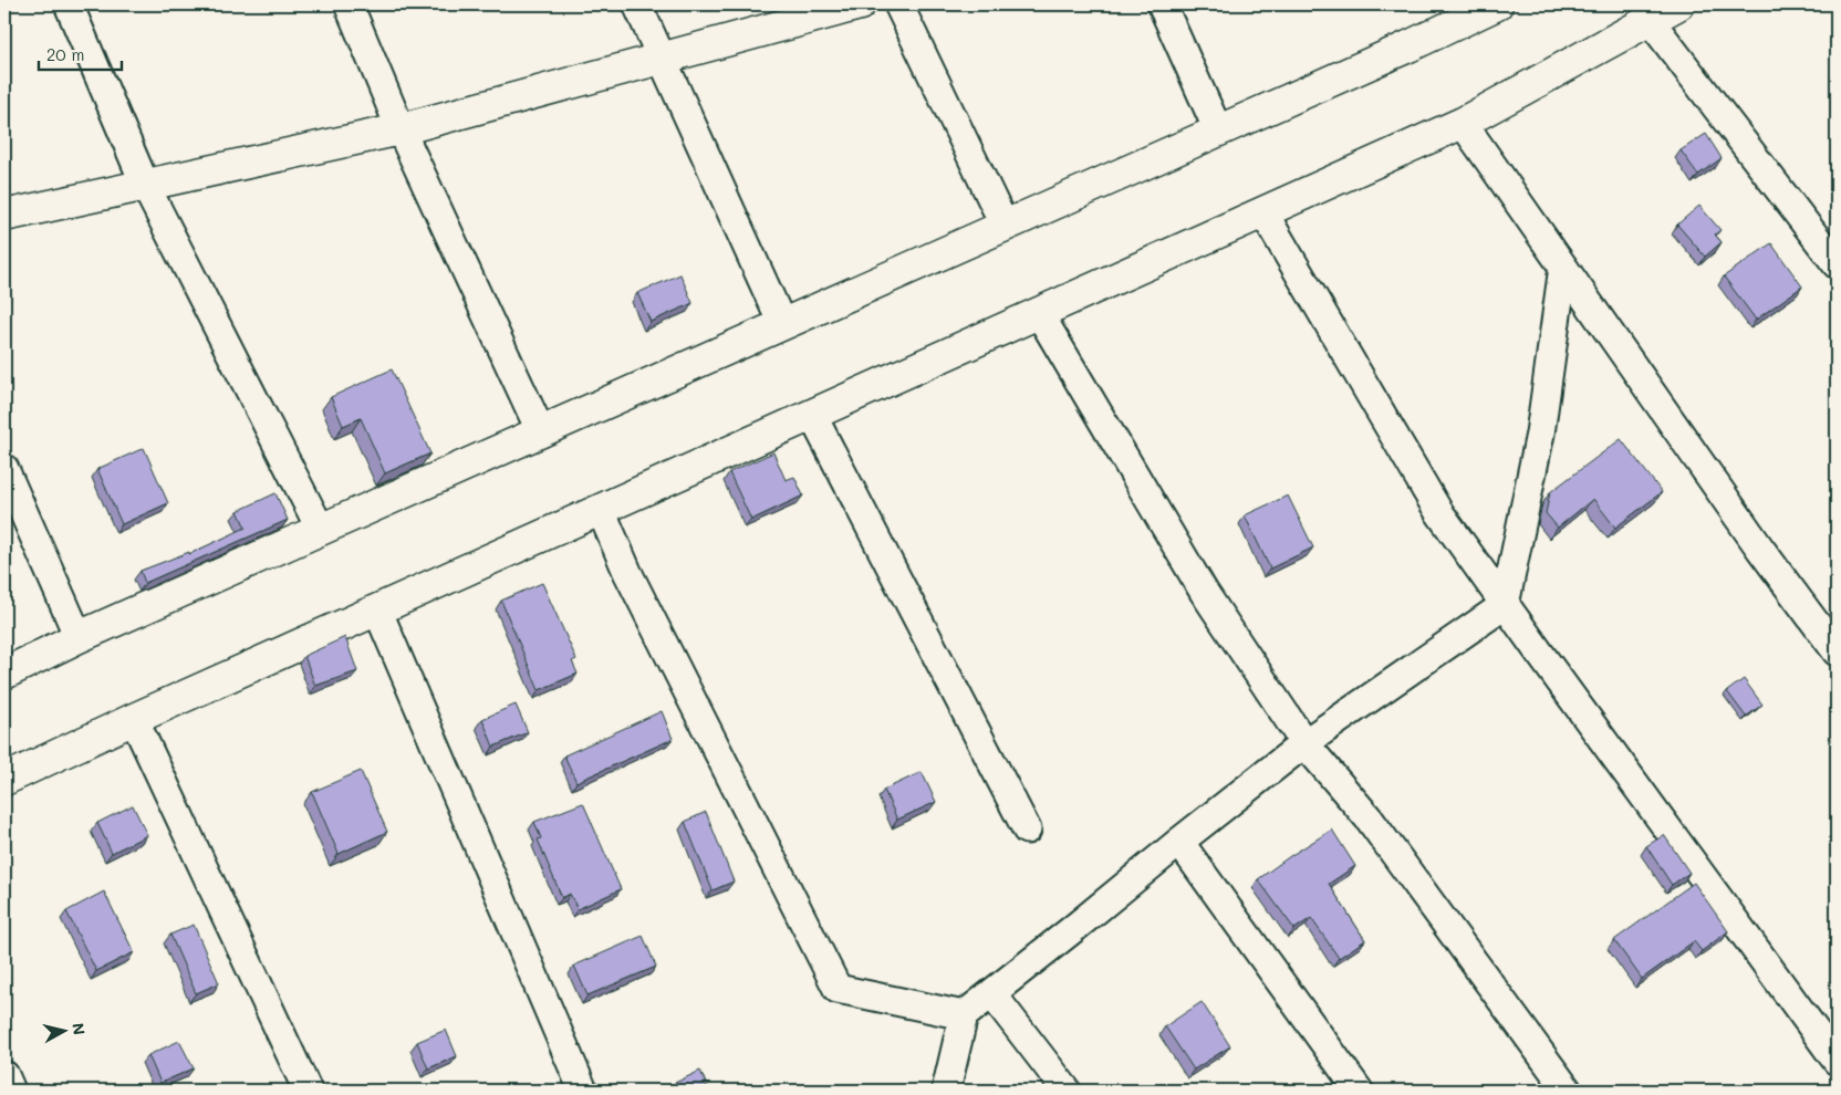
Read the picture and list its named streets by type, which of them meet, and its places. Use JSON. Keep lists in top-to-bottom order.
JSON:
{
  "scale_bar": "20 m",
  "north": "right"
}
